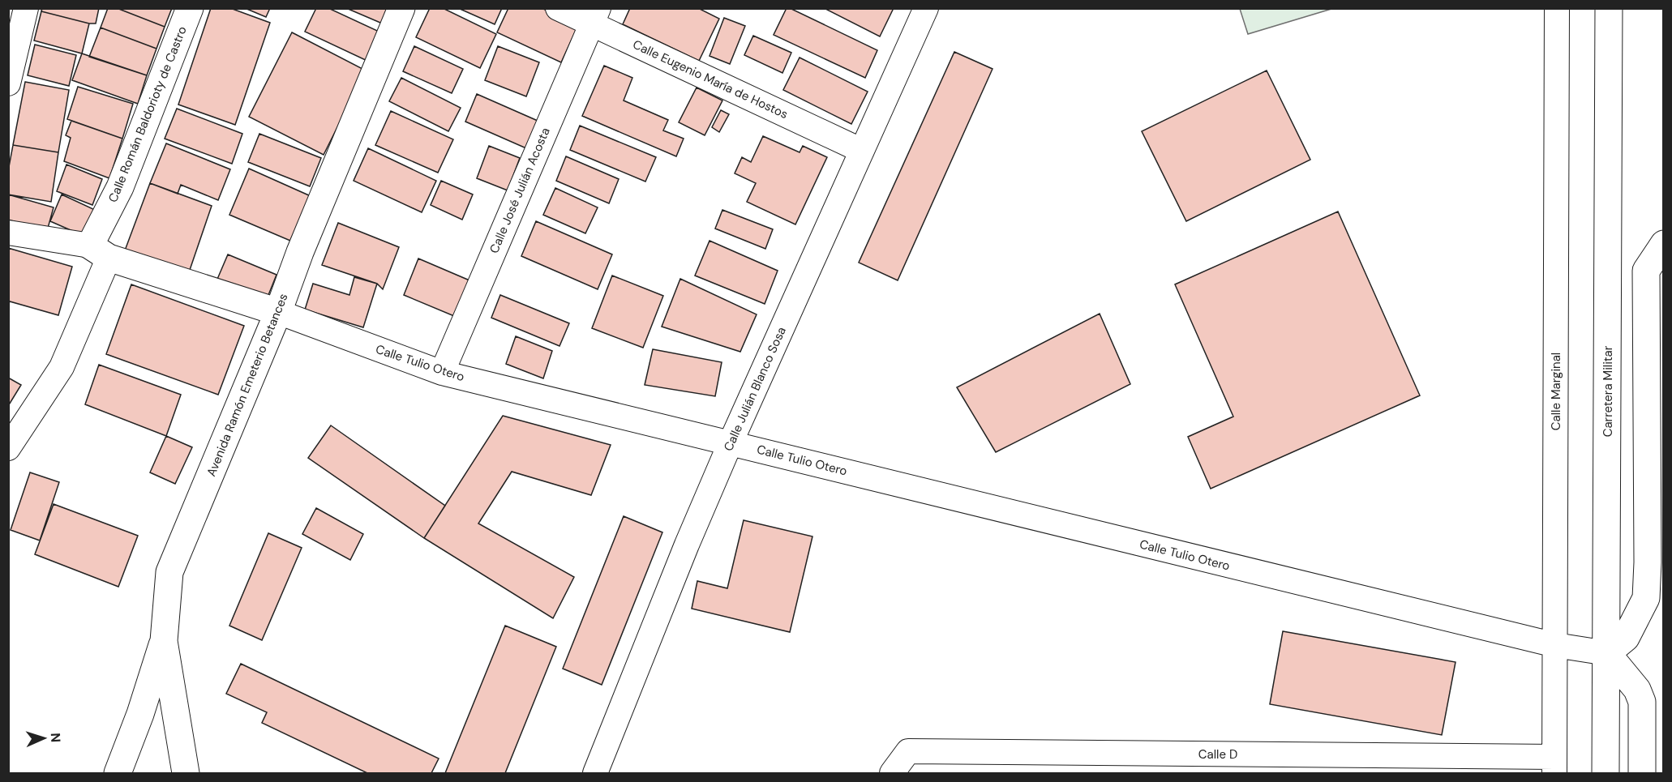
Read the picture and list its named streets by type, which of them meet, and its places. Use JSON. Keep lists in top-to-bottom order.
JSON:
{
  "streets": {
    "street": [
      "Calle Eugenio María de Hostos",
      "Calle Román Baldorioty de Castro",
      "Calle José Julián Acosta",
      "Calle Tulio Otero",
      "Avenida Ramón Emeterio Betances",
      "Calle Julián Blanco Sosa",
      "Calle Marginal",
      "Carretera Militar",
      "Calle D"
    ]
  },
  "crossings": [
    ["Calle Eugenio María de Hostos", "Calle José Julián Acosta"],
    ["Calle Eugenio María de Hostos", "Calle Julián Blanco Sosa"],
    ["Calle Román Baldorioty de Castro", "Calle Tulio Otero"],
    ["Calle José Julián Acosta", "Calle Tulio Otero"],
    ["Calle Tulio Otero", "Avenida Ramón Emeterio Betances"],
    ["Calle Tulio Otero", "Calle Julián Blanco Sosa"],
    ["Calle Tulio Otero", "Calle Marginal"],
    ["Calle Tulio Otero", "Carretera Militar"],
    ["Calle Marginal", "Calle D"]
  ],
  "north": "right"
}
